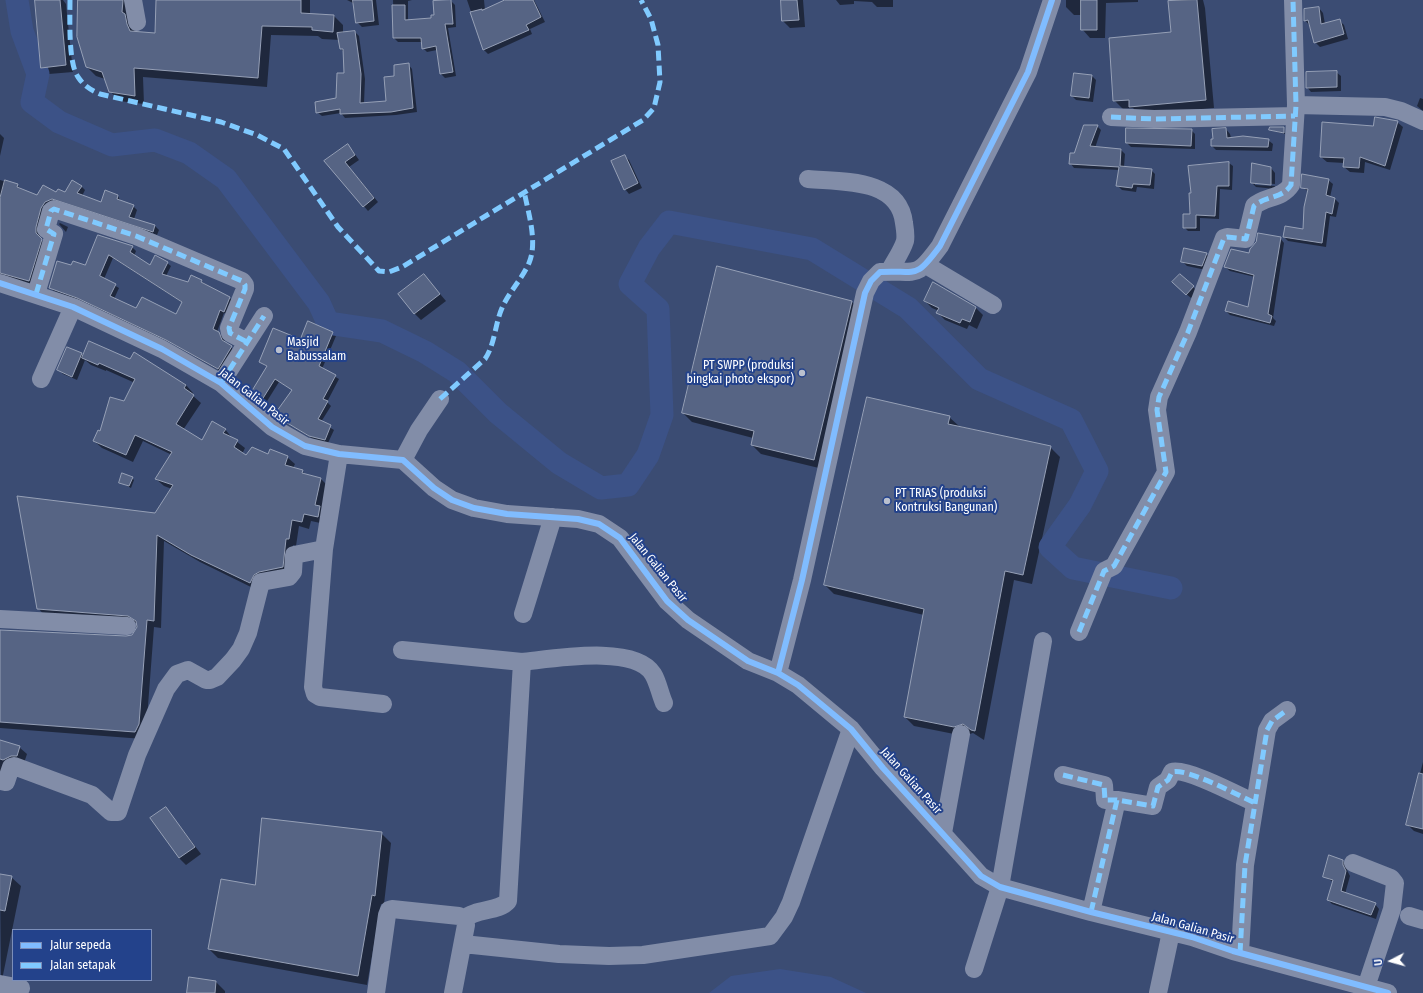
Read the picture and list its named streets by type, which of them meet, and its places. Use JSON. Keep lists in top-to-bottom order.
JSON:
{
  "streets": {
    "street": ["Jalan Galian Pasir"]
  },
  "places": ["Masjid Babussalam", "PT SWPP (produksi bingkai photo ekspor)", "PT TRIAS (produksi Kontruksi Bangunan)"],
  "legend": ["Jalur sepeda", "Jalan setapak"],
  "north": "left"
}
